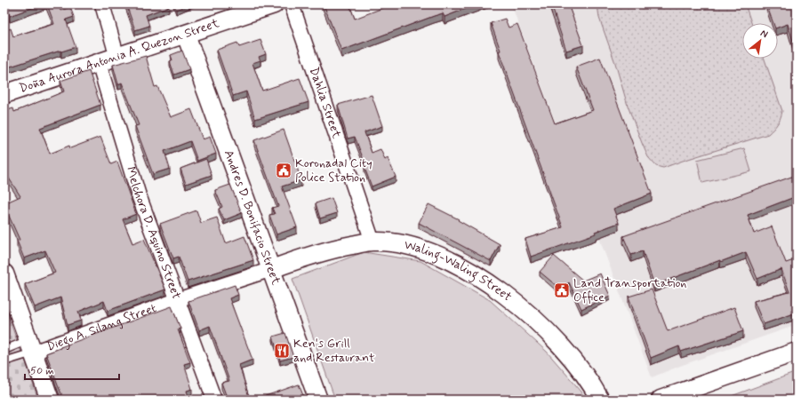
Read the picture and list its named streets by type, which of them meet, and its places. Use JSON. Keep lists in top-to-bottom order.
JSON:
{
  "streets": {
    "street": [
      "Doña Aurora Antonia A. Quezon Street",
      "Dahlia Street",
      "Andres D. Bonifacio Street",
      "Melchora D. Aquino Street",
      "Waling-Waling Street",
      "Diego A. Silang Street"
    ]
  },
  "crossings": [
    ["Doña Aurora Antonia A. Quezon Street", "Andres D. Bonifacio Street"],
    ["Doña Aurora Antonia A. Quezon Street", "Melchora D. Aquino Street"],
    ["Dahlia Street", "Waling-Waling Street"],
    ["Andres D. Bonifacio Street", "Waling-Waling Street"],
    ["Andres D. Bonifacio Street", "Diego A. Silang Street"],
    ["Melchora D. Aquino Street", "Diego A. Silang Street"],
    ["Waling-Waling Street", "Diego A. Silang Street"]
  ],
  "places": {
    "public building": ["Koronadal City Police Station", "Land Transportation Office"],
    "restaurant": ["Ken's Grill and Restaurant"]
  },
  "scale_bar": "50 m",
  "north": "top right"
}
